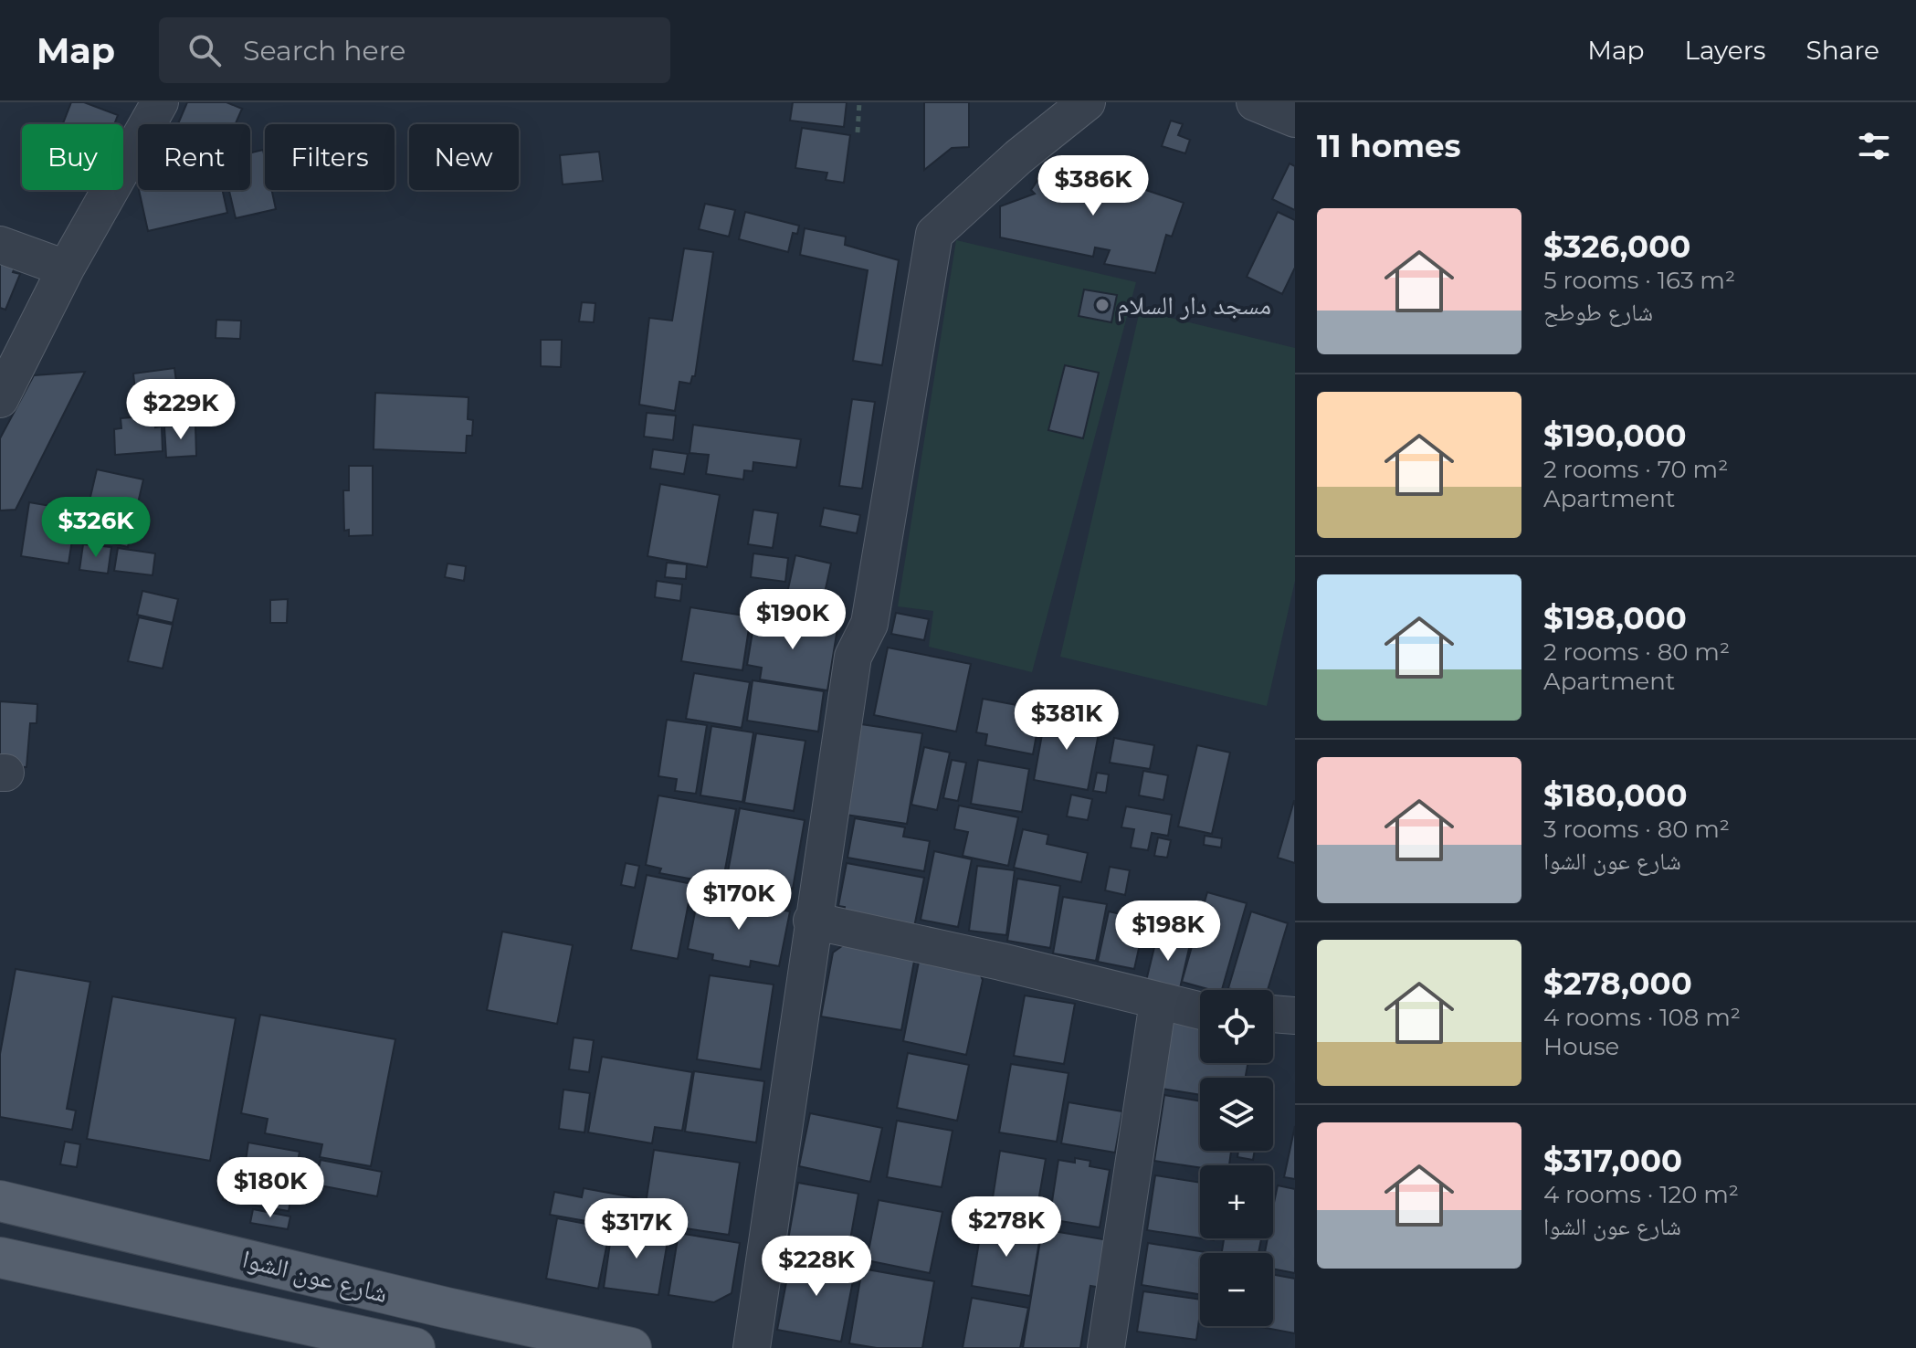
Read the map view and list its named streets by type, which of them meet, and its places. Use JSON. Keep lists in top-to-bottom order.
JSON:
{
  "streets": {
    "main road": ["شارع عون الشوا"]
  },
  "places": ["مسجد دار السلام"],
  "page": {
    "header": "Map",
    "search": "Search here",
    "nav": ["Map", "Layers", "Share"],
    "heading": "11 homes",
    "chip": [
      "Buy",
      "Rent",
      "Filters",
      "New"
    ],
    "price": [
      "$386K",
      "$229K",
      "$326K",
      "$190K",
      "$381K",
      "$170K",
      "$198K",
      "$180K",
      "$278K",
      "$317K",
      "$228K"
    ],
    "list": [
      {
        "name": "$326,000",
        "note": "5 rooms · 163 m² · شارع طوطح"
      },
      {
        "name": "$190,000",
        "note": "2 rooms · 70 m² · Apartment"
      },
      {
        "name": "$198,000",
        "note": "2 rooms · 80 m² · Apartment"
      },
      {
        "name": "$180,000",
        "note": "3 rooms · 80 m² · شارع عون الشوا"
      },
      {
        "name": "$278,000",
        "note": "4 rooms · 108 m² · House"
      },
      {
        "name": "$317,000",
        "note": "4 rooms · 120 m² · شارع عون الشوا"
      }
    ],
    "map_buttons": ["+", "−"]
  }
}
